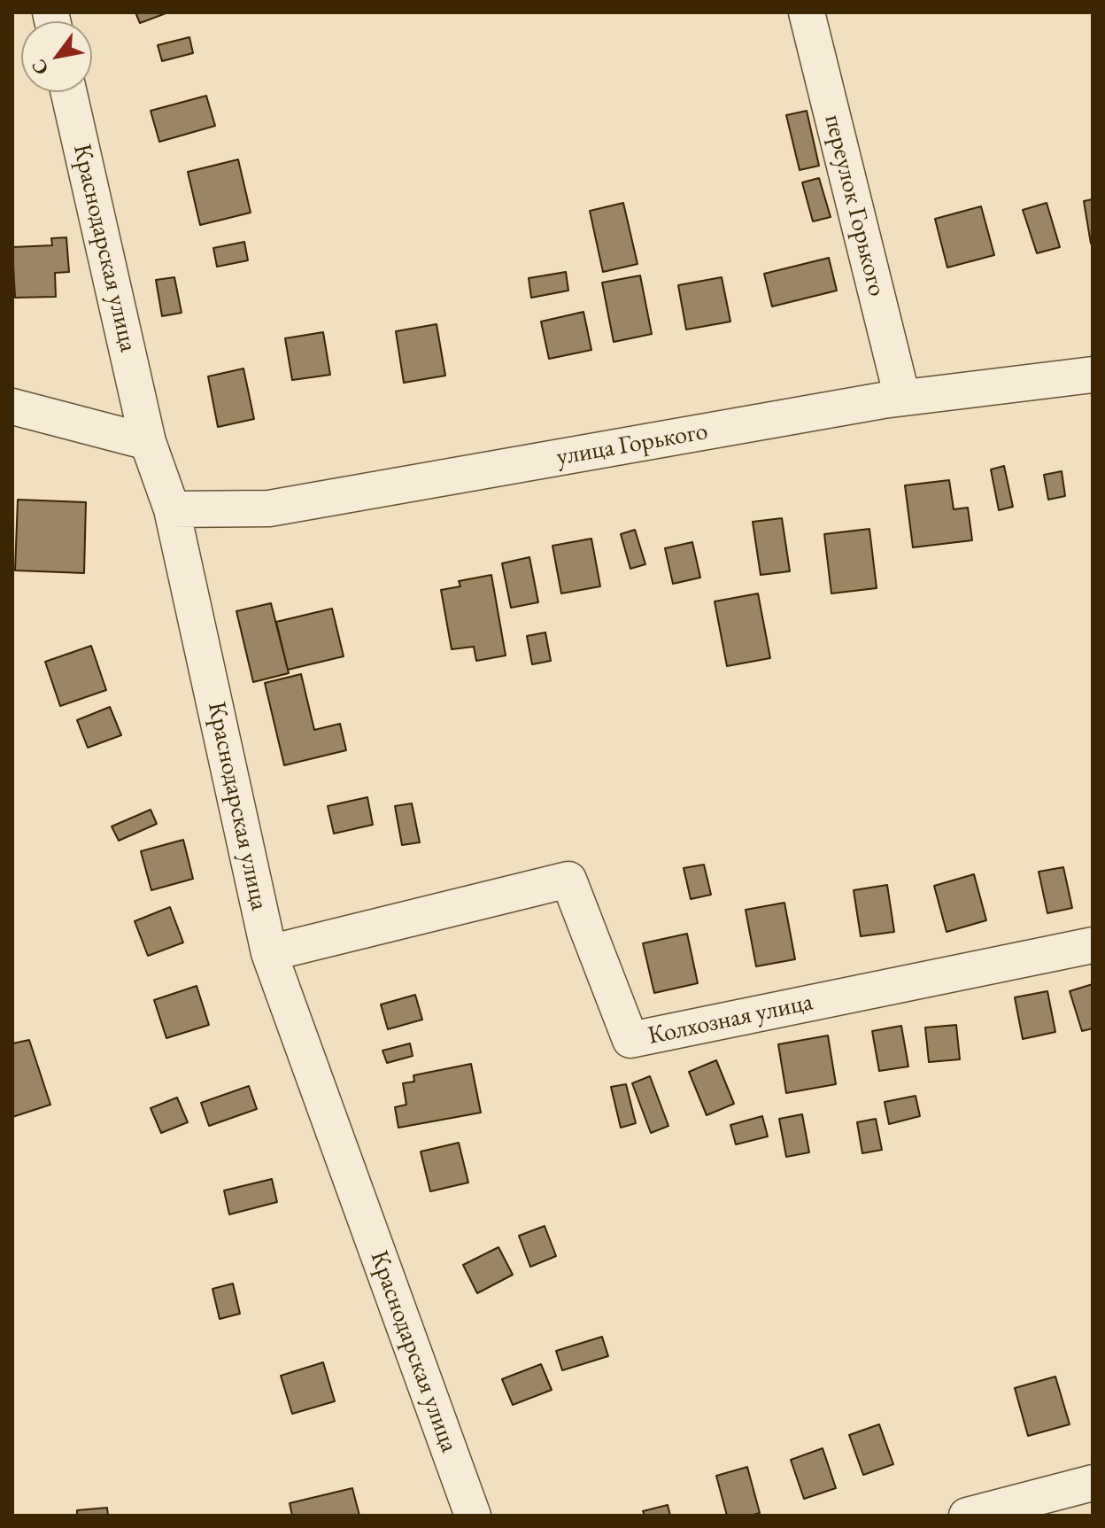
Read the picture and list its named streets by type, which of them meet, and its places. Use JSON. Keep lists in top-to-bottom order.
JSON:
{
  "streets": {
    "street": [
      "переулок Горького",
      "Краснодарская улица",
      "улица Горького",
      "Колхозная улица"
    ]
  },
  "crossings": [
    ["переулок Горького", "улица Горького"],
    ["Краснодарская улица", "улица Горького"],
    ["Краснодарская улица", "Колхозная улица"]
  ],
  "north": "bottom left"
}
